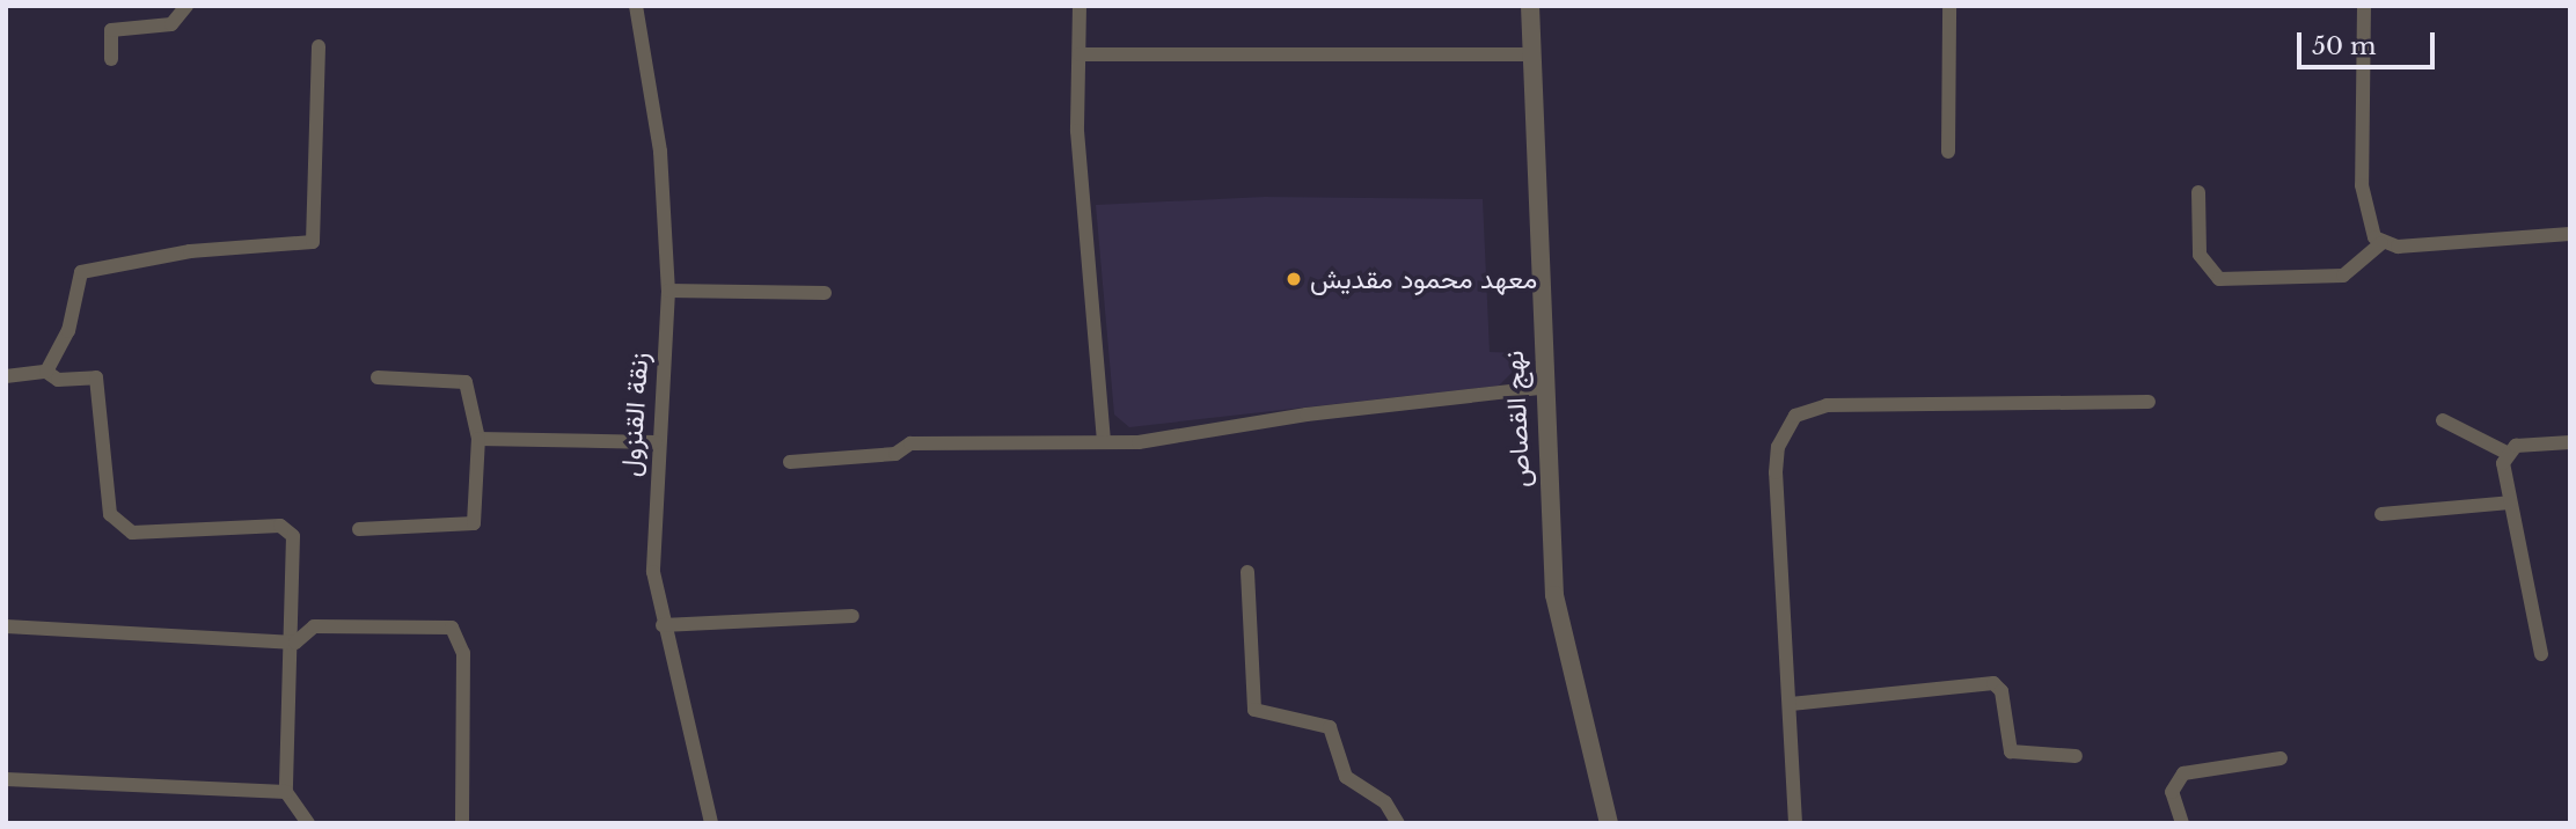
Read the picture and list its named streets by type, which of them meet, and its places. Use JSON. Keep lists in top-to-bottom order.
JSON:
{
  "streets": {
    "street": ["زنقة القنزول", "نهج القصاص"]
  },
  "places": ["معهد محمود مقديش"],
  "scale_bar": "50 m"
}
